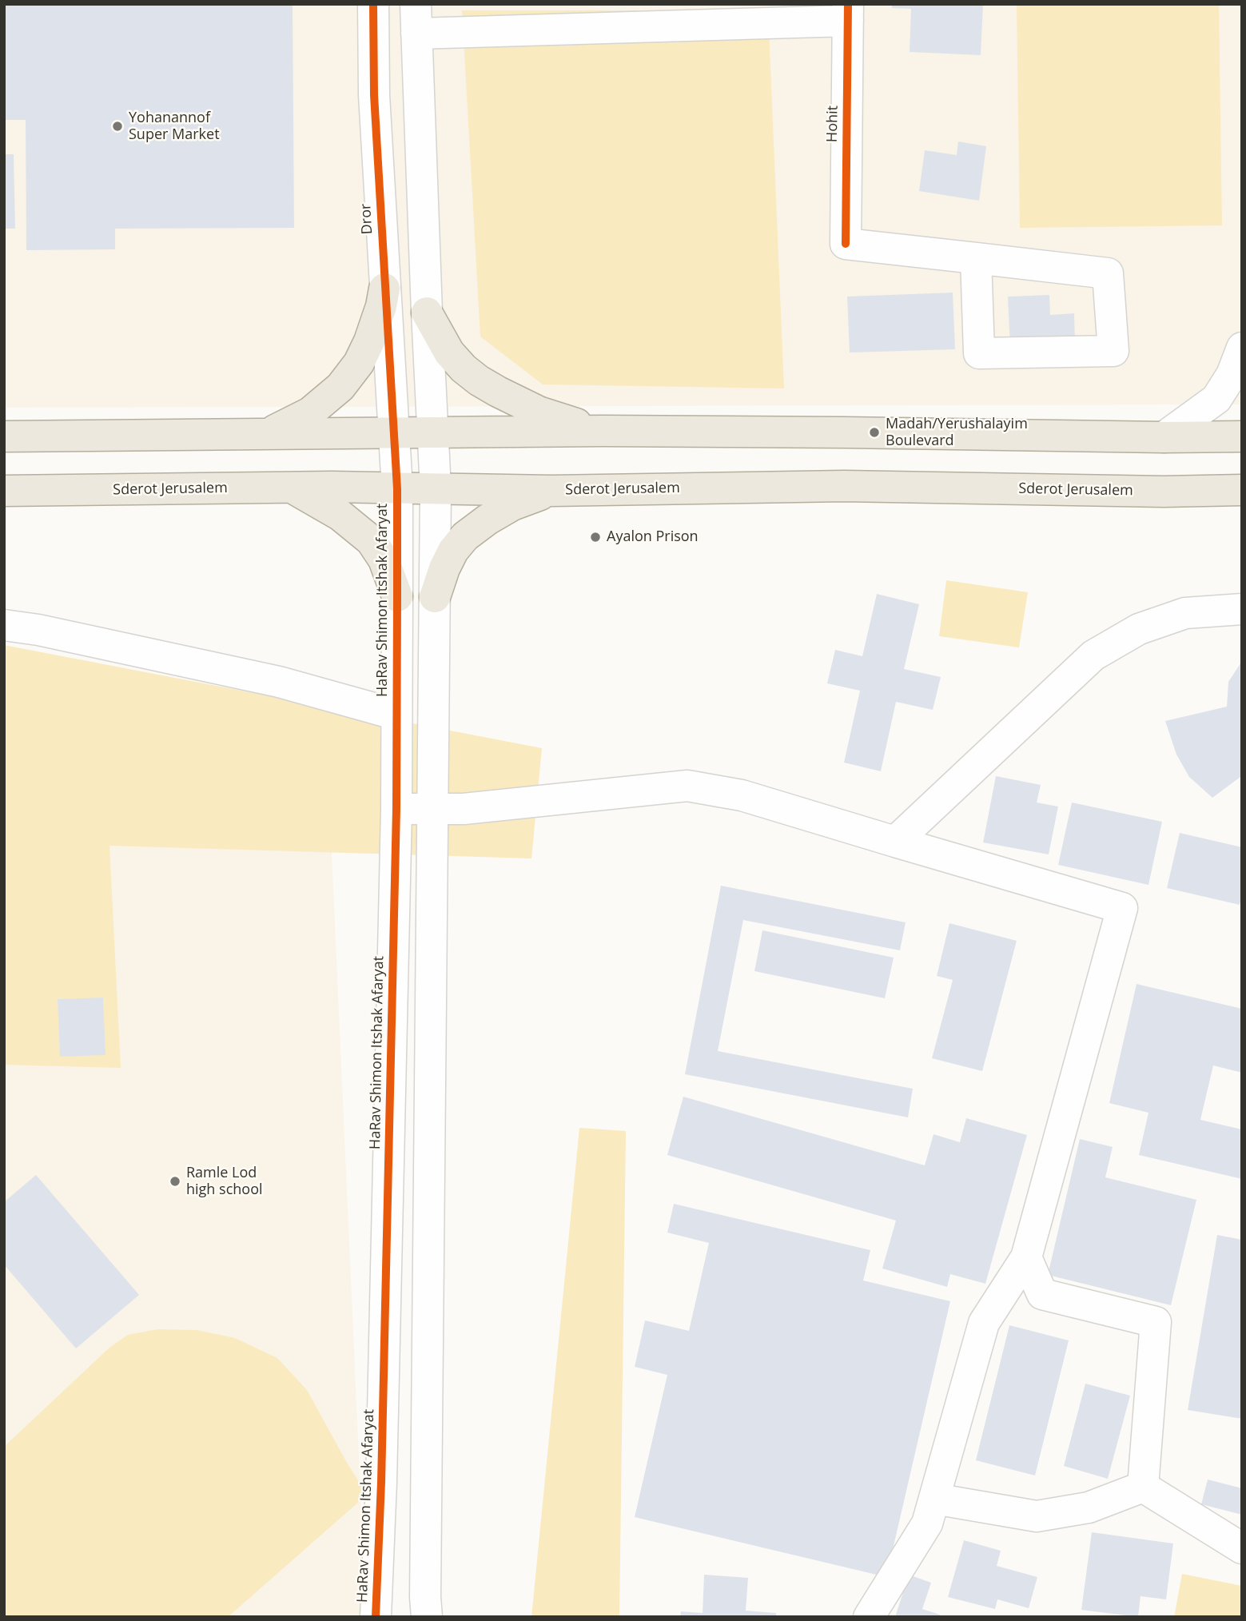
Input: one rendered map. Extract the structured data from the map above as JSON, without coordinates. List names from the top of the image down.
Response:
{
  "streets": {
    "main road": ["Sderot Jerusalem"],
    "street": ["Hohit", "Dror", "HaRav Shimon Itshak Afaryat"]
  },
  "crossings": [
    ["Dror", "HaRav Shimon Itshak Afaryat"],
    ["Sderot Jerusalem", "HaRav Shimon Itshak Afaryat"]
  ],
  "places": [
    "Yohanannof Super Market",
    "Madah/Yerushalayim Boulevard",
    "Ayalon Prison",
    "Ramle Lod high school"
  ]
}
